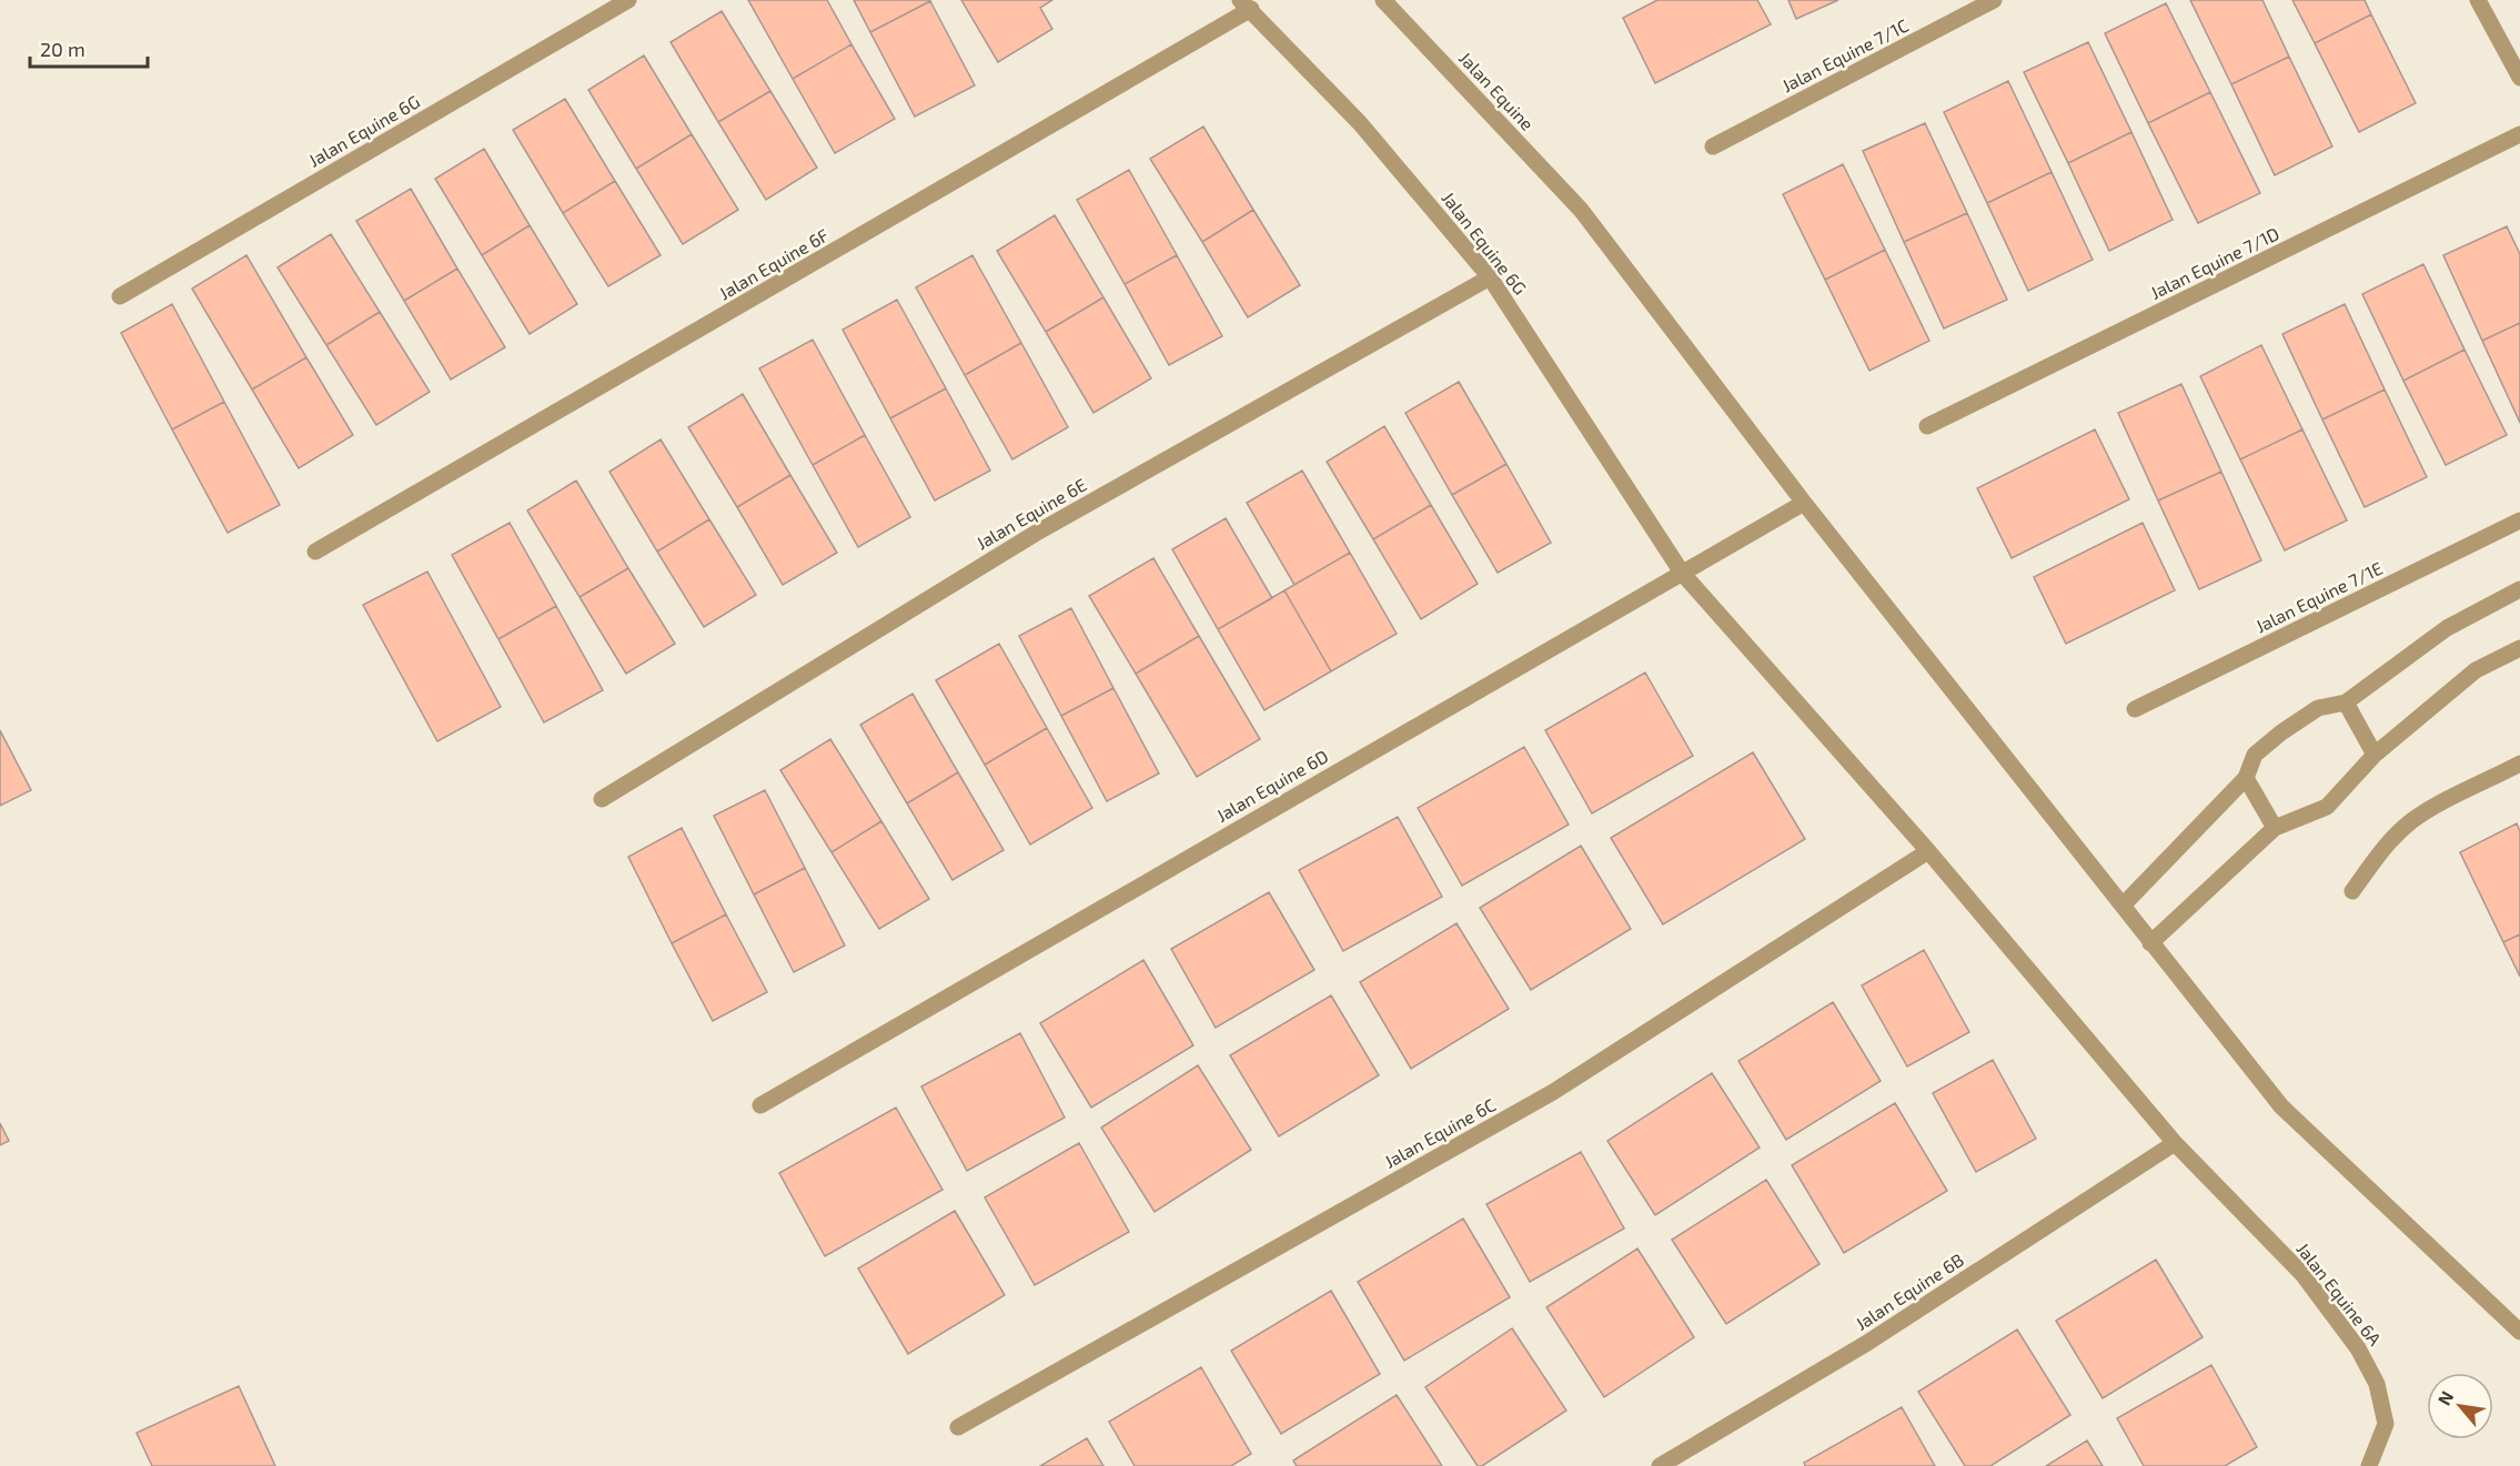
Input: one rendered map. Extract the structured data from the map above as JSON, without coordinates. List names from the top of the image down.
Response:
{
  "streets": {
    "street": [
      "Jalan Equine 7/1C",
      "Jalan Equine",
      "Jalan Equine 6G",
      "Jalan Equine 7/1D",
      "Jalan Equine 6F",
      "Jalan Equine 6E",
      "Jalan Equine 7/1E",
      "Jalan Equine 6D",
      "Jalan Equine 6C",
      "Jalan Equine 6B",
      "Jalan Equine 6A"
    ]
  },
  "crossings": [
    ["Jalan Equine", "Jalan Equine 6D"],
    ["Jalan Equine 6G", "Jalan Equine 6F"],
    ["Jalan Equine 6G", "Jalan Equine 6E"],
    ["Jalan Equine 6G", "Jalan Equine 6D"],
    ["Jalan Equine 6G", "Jalan Equine 6C"],
    ["Jalan Equine 6G", "Jalan Equine 6A"],
    ["Jalan Equine 6C", "Jalan Equine 6A"],
    ["Jalan Equine 6B", "Jalan Equine 6A"]
  ],
  "scale_bar": "20 m",
  "north": "top left"
}
